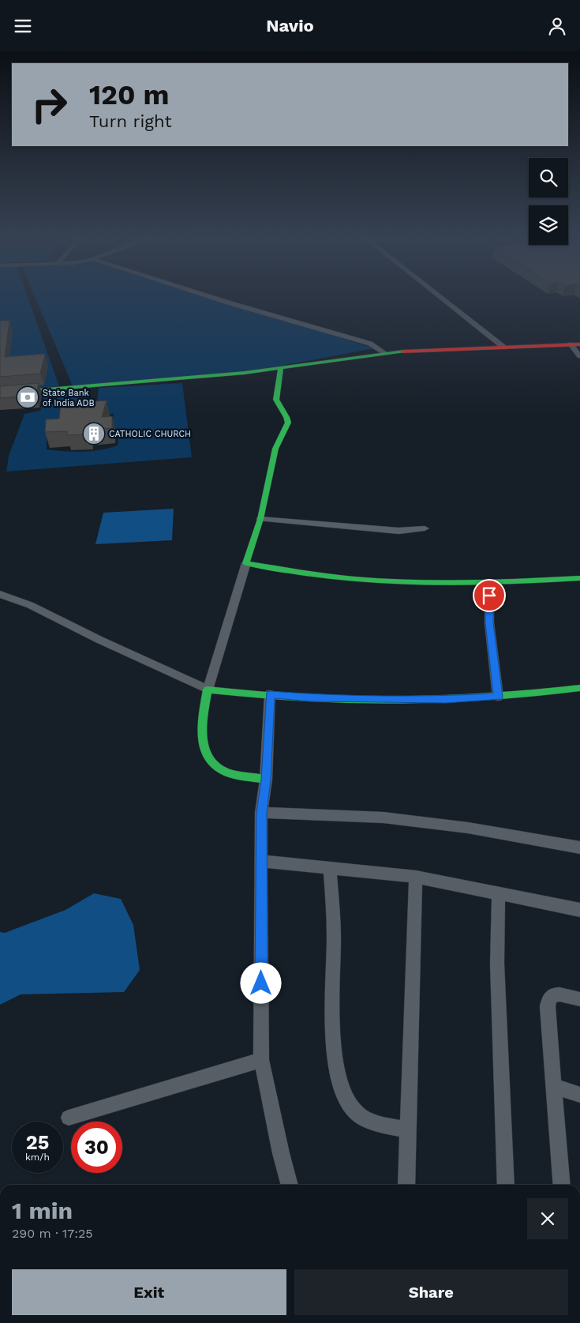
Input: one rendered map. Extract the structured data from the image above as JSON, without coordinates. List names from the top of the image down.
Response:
{
  "places": {
    "bank": ["State Bank of India ADB"],
    "building": ["CATHOLIC CHURCH"]
  },
  "page": {
    "header": "Navio",
    "turn": ["120 m", "Turn right"],
    "speed": "25 km/h",
    "limit": "30",
    "heading": ["1 min", "290 m · 17:25"],
    "buttons": ["Exit", "Share"]
  }
}
